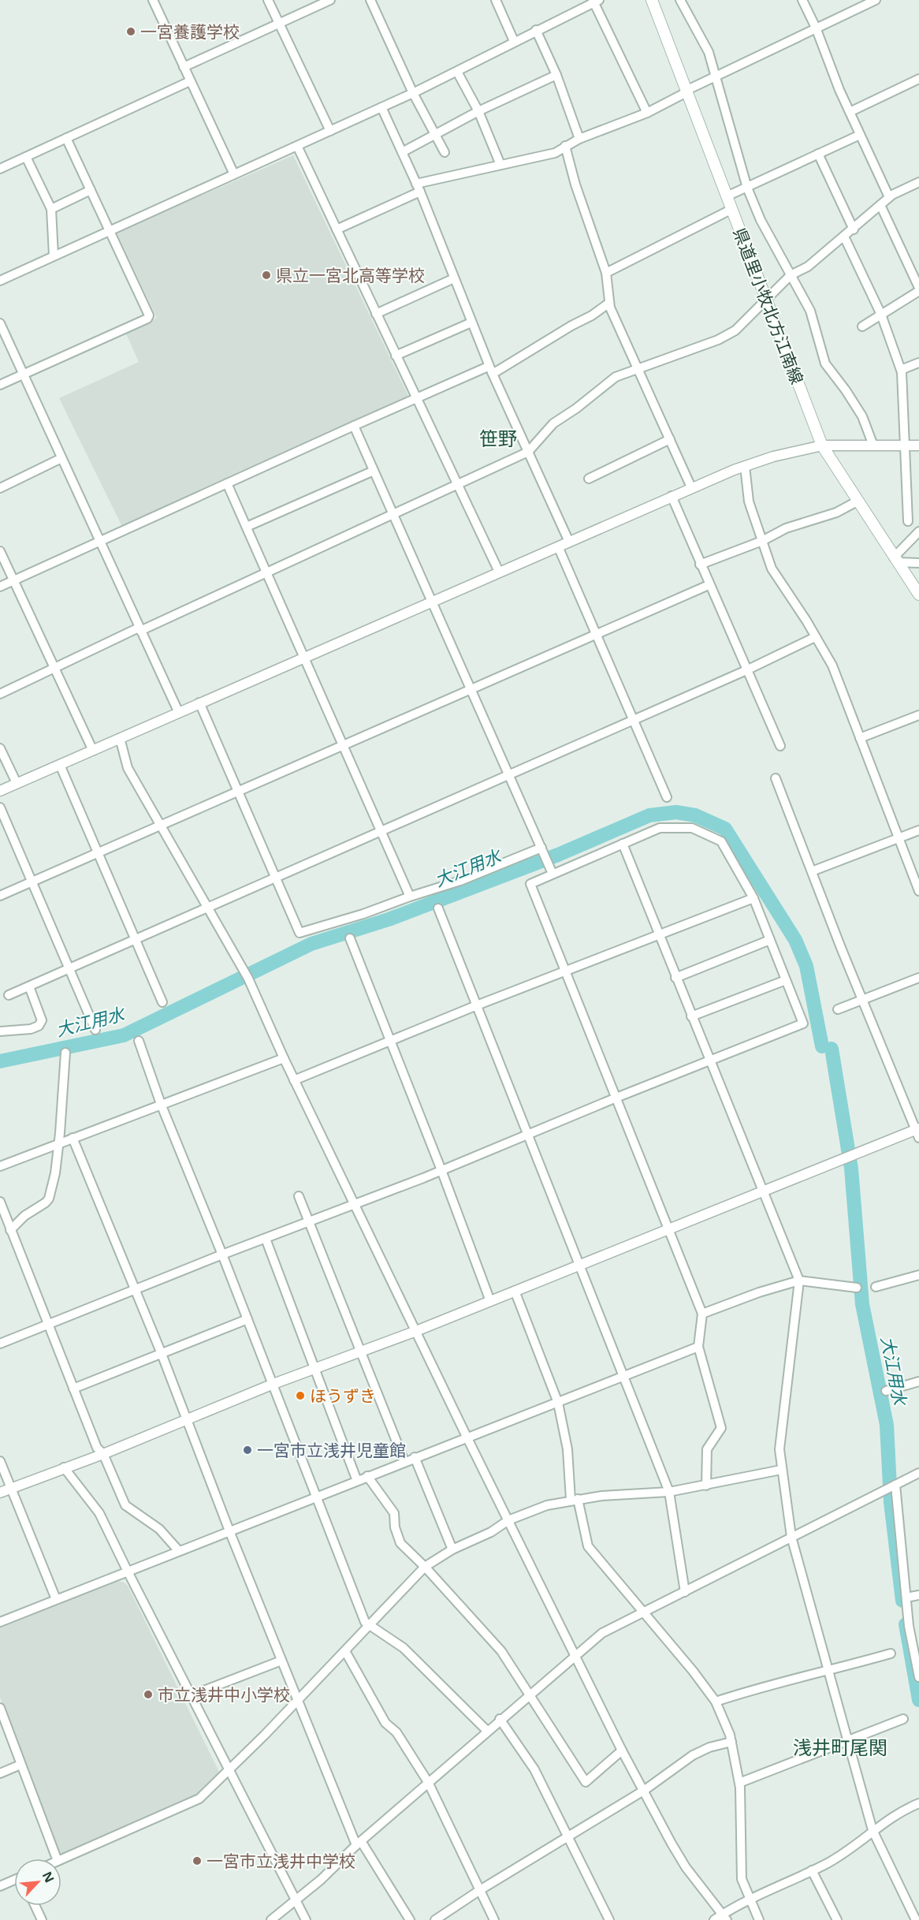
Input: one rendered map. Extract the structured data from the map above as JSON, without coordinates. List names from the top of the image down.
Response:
{
  "streets": {
    "main road": ["県道里小牧北方江南線"]
  },
  "districts": ["笹野", "浅井町尾関"],
  "water": ["大江用水"],
  "places": [
    "一宮養護学校",
    "県立一宮北高等学校",
    "ほうずき",
    "一宮市立浅井児童館",
    "市立浅井中小学校",
    "一宮市立浅井中学校"
  ],
  "north": "top right"
}
